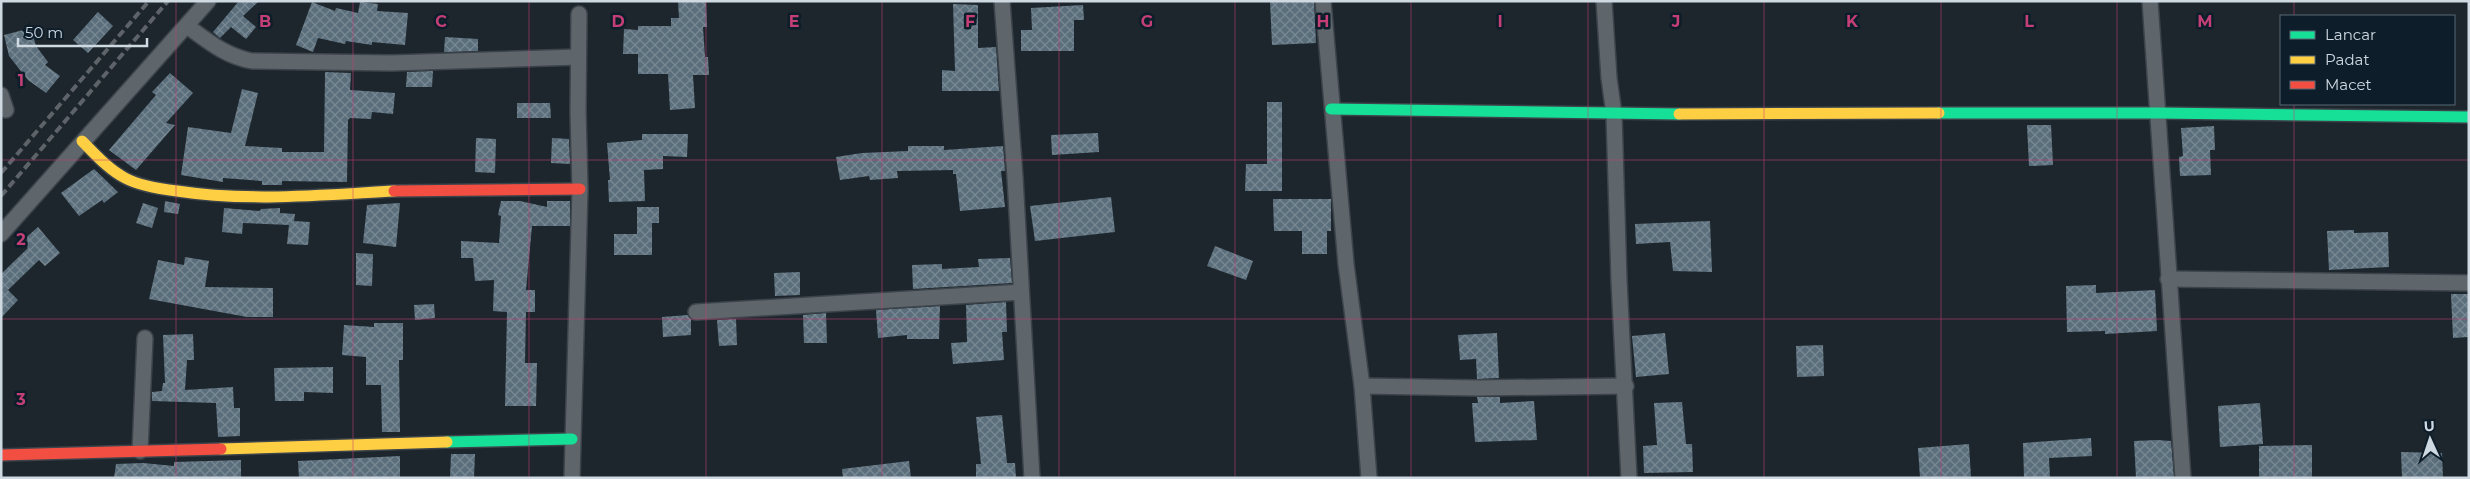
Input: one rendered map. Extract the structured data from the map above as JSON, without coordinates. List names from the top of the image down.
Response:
{
  "legend": ["Lancar", "Padat", "Macet"],
  "scale_bar": "50 m",
  "north": "top",
  "grid": {
    "columns": [
      "B",
      "C",
      "D",
      "E",
      "F",
      "G",
      "H",
      "I",
      "J",
      "K",
      "L",
      "M"
    ],
    "rows": ["1", "2", "3"]
  }
}
